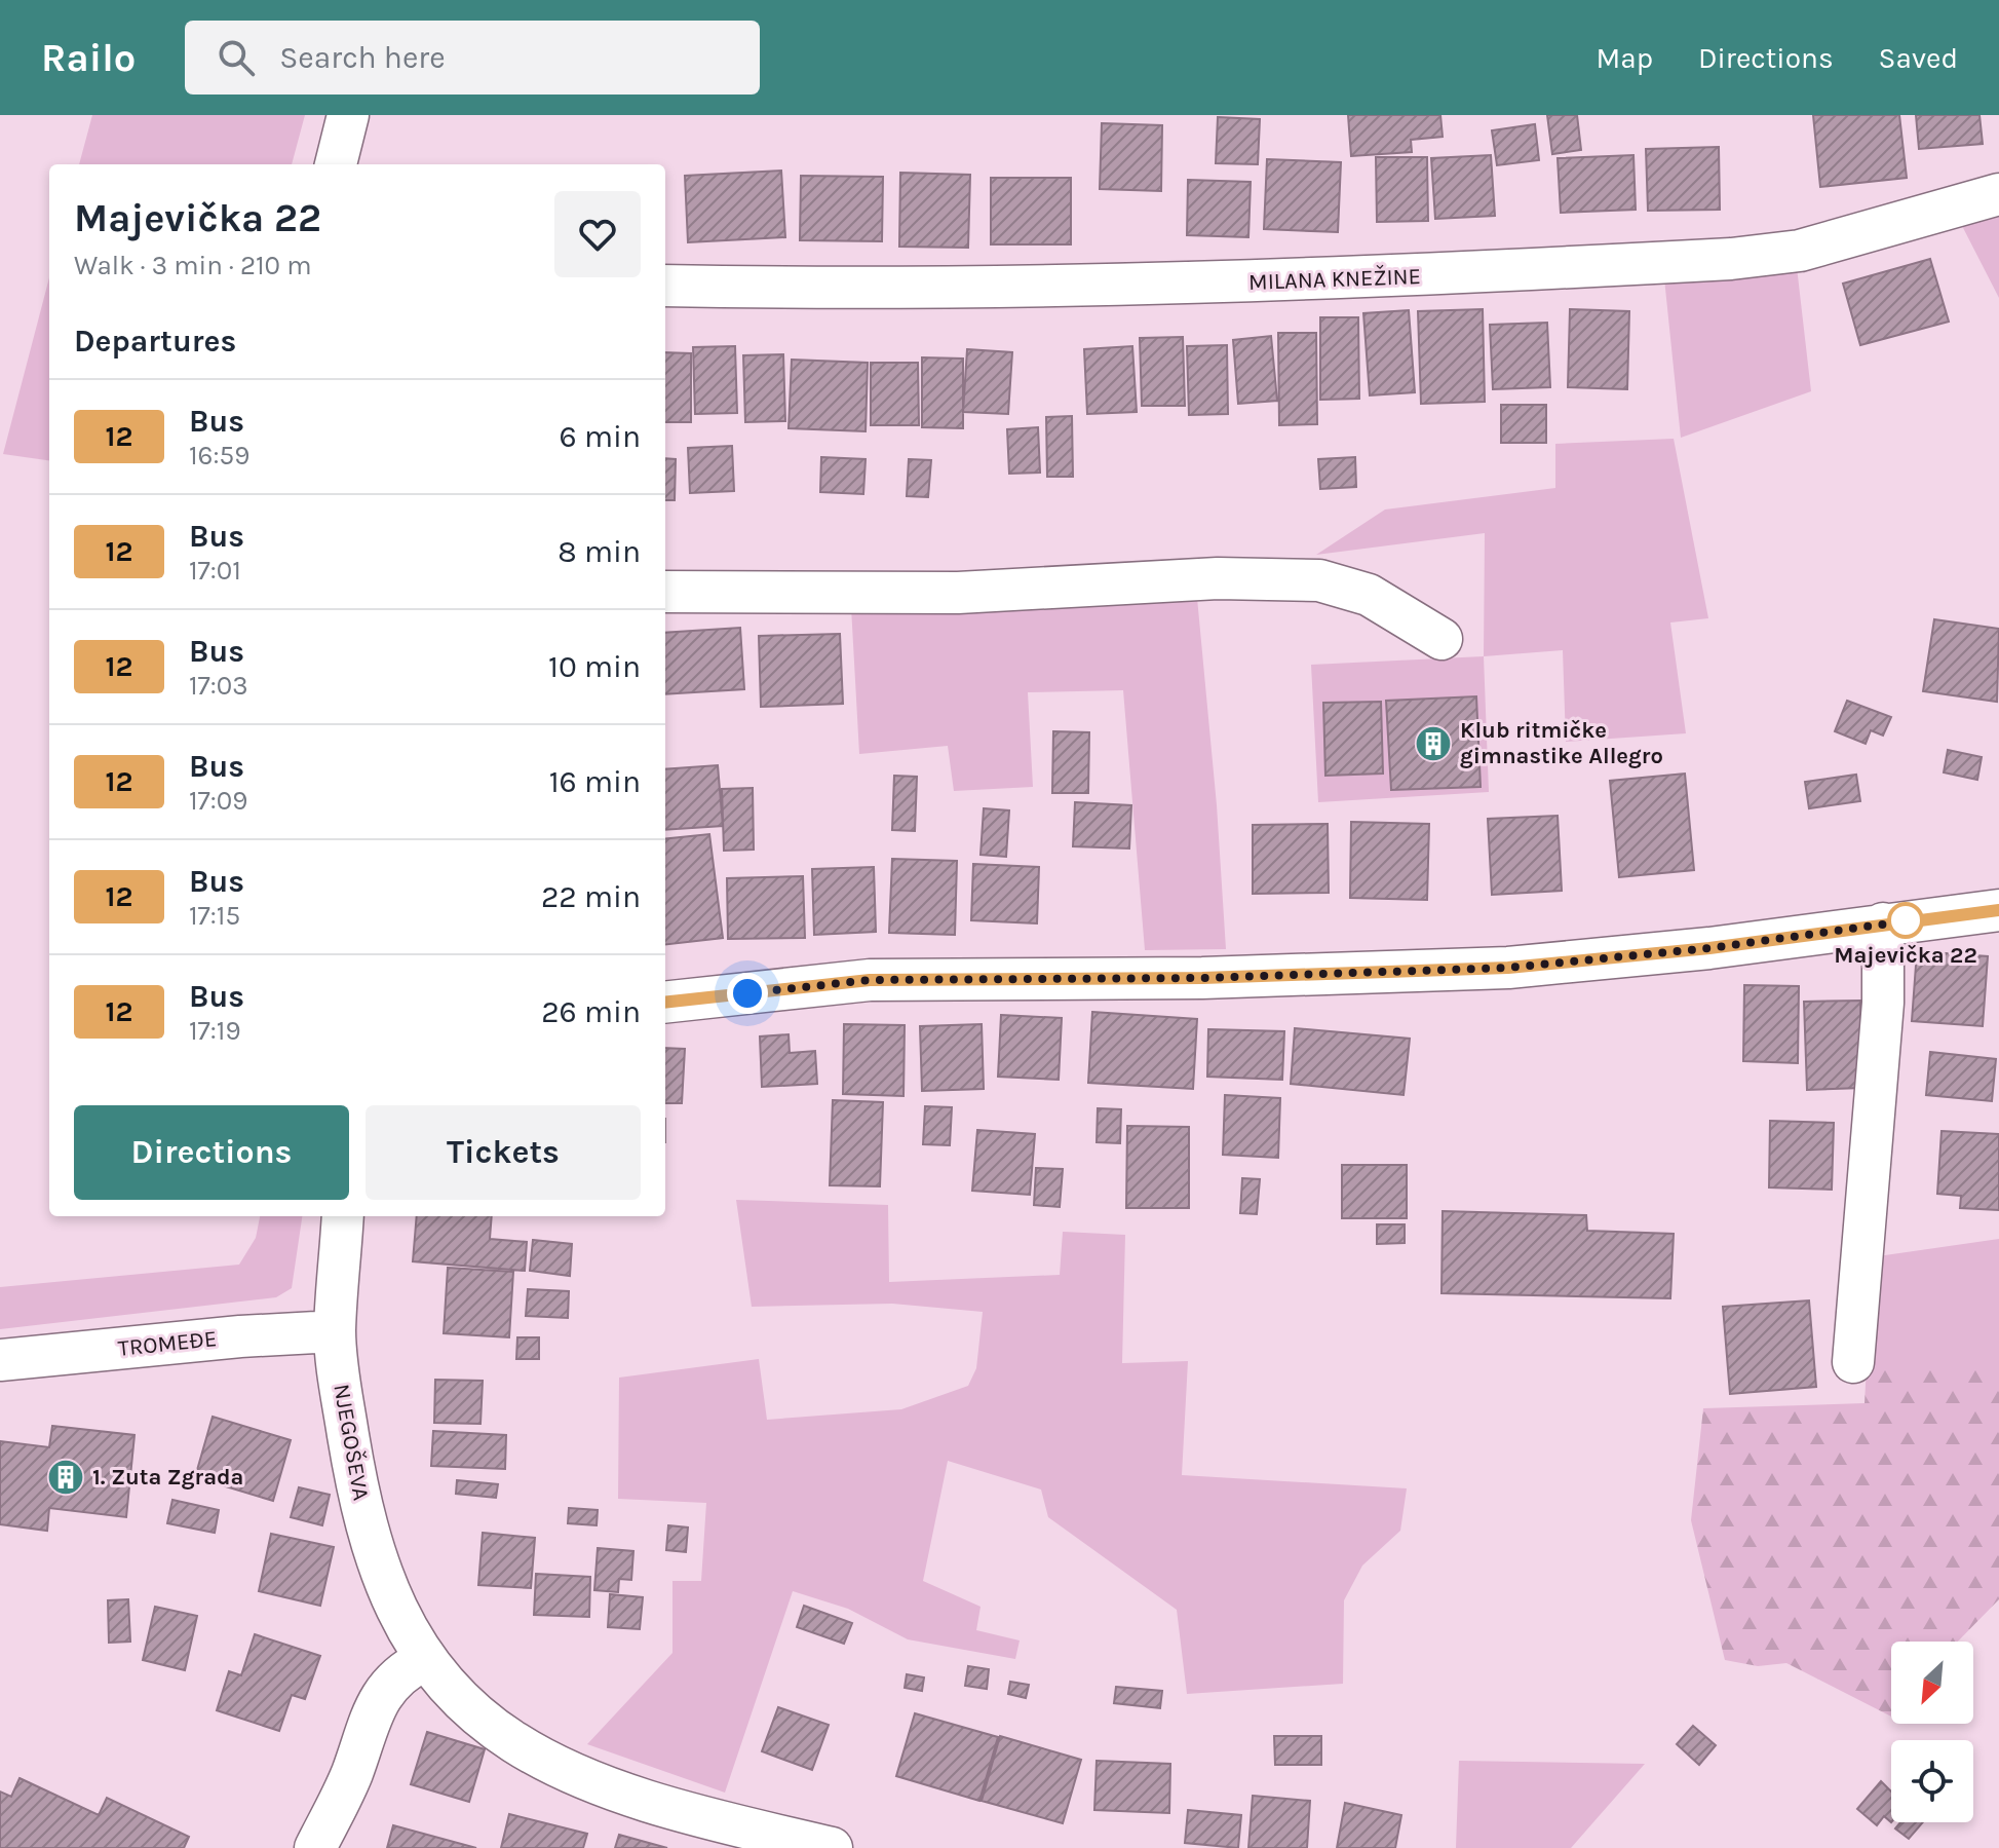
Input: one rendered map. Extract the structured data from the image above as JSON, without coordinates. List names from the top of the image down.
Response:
{
  "streets": {
    "street": ["MILANA KNEŽINE", "TROMEĐE", "NJEGOŠEVA"]
  },
  "crossings": [
    ["TROMEĐE", "NJEGOŠEVA"]
  ],
  "places": {
    "building": ["Klub ritmičke gimnastike Allegro", "1. Zuta Zgrada"],
    "other": ["Majevička 22"]
  },
  "lines": ["bus line 12"],
  "north": "bottom left",
  "page": {
    "header": "Railo",
    "search": "Search here",
    "nav": ["Map", "Directions", "Saved"],
    "heading": [
      ["Majevička 22", "Walk · 3 min · 210 m"],
      "Departures"
    ],
    "list": [
      {
        "mark": "12",
        "name": "Bus",
        "note": "16:59",
        "value": "6 min"
      },
      {
        "mark": "12",
        "name": "Bus",
        "note": "17:01",
        "value": "8 min"
      },
      {
        "mark": "12",
        "name": "Bus",
        "note": "17:03",
        "value": "10 min"
      },
      {
        "mark": "12",
        "name": "Bus",
        "note": "17:09",
        "value": "16 min"
      },
      {
        "mark": "12",
        "name": "Bus",
        "note": "17:15",
        "value": "22 min"
      },
      {
        "mark": "12",
        "name": "Bus",
        "note": "17:19",
        "value": "26 min"
      }
    ],
    "buttons": ["Directions", "Tickets"]
  }
}
